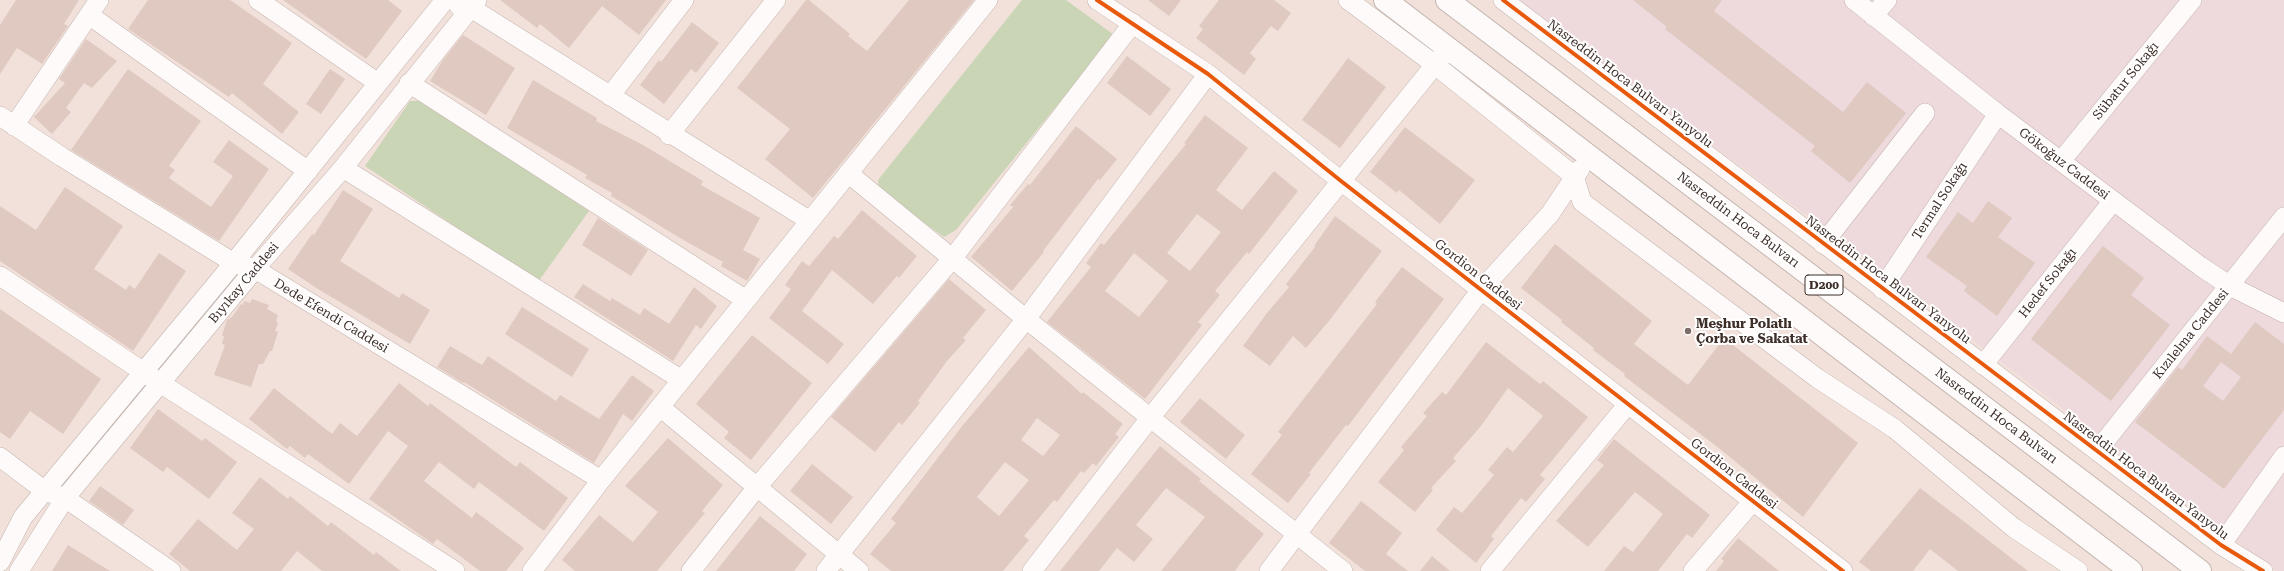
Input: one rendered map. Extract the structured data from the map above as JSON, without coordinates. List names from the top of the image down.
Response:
{
  "streets": {
    "highway": ["Nasreddin Hoca Bulvarı", "D200"],
    "street": [
      "Sübatur Sokağı",
      "Nasreddin Hoca Bulvarı Yanyolu",
      "Gökoğuz Caddesi",
      "Termal Sokağı",
      "Gordion Caddesi",
      "Bıyıkay Caddesi",
      "Hedef Sokağı",
      "Dede Efendi Caddesi",
      "Kızılelma Caddesi"
    ]
  },
  "crossings": [
    ["Sübatur Sokağı", "Gökoğuz Caddesi"],
    ["Nasreddin Hoca Bulvarı Yanyolu", "Termal Sokağı"],
    ["Nasreddin Hoca Bulvarı Yanyolu", "Hedef Sokağı"],
    ["Nasreddin Hoca Bulvarı Yanyolu", "Kızılelma Caddesi"],
    ["Gökoğuz Caddesi", "Termal Sokağı"],
    ["Gökoğuz Caddesi", "Hedef Sokağı"],
    ["Gökoğuz Caddesi", "Kızılelma Caddesi"],
    ["Bıyıkay Caddesi", "Dede Efendi Caddesi"]
  ],
  "places": ["Meşhur Polatlı Çorba ve Sakatat"]
}
